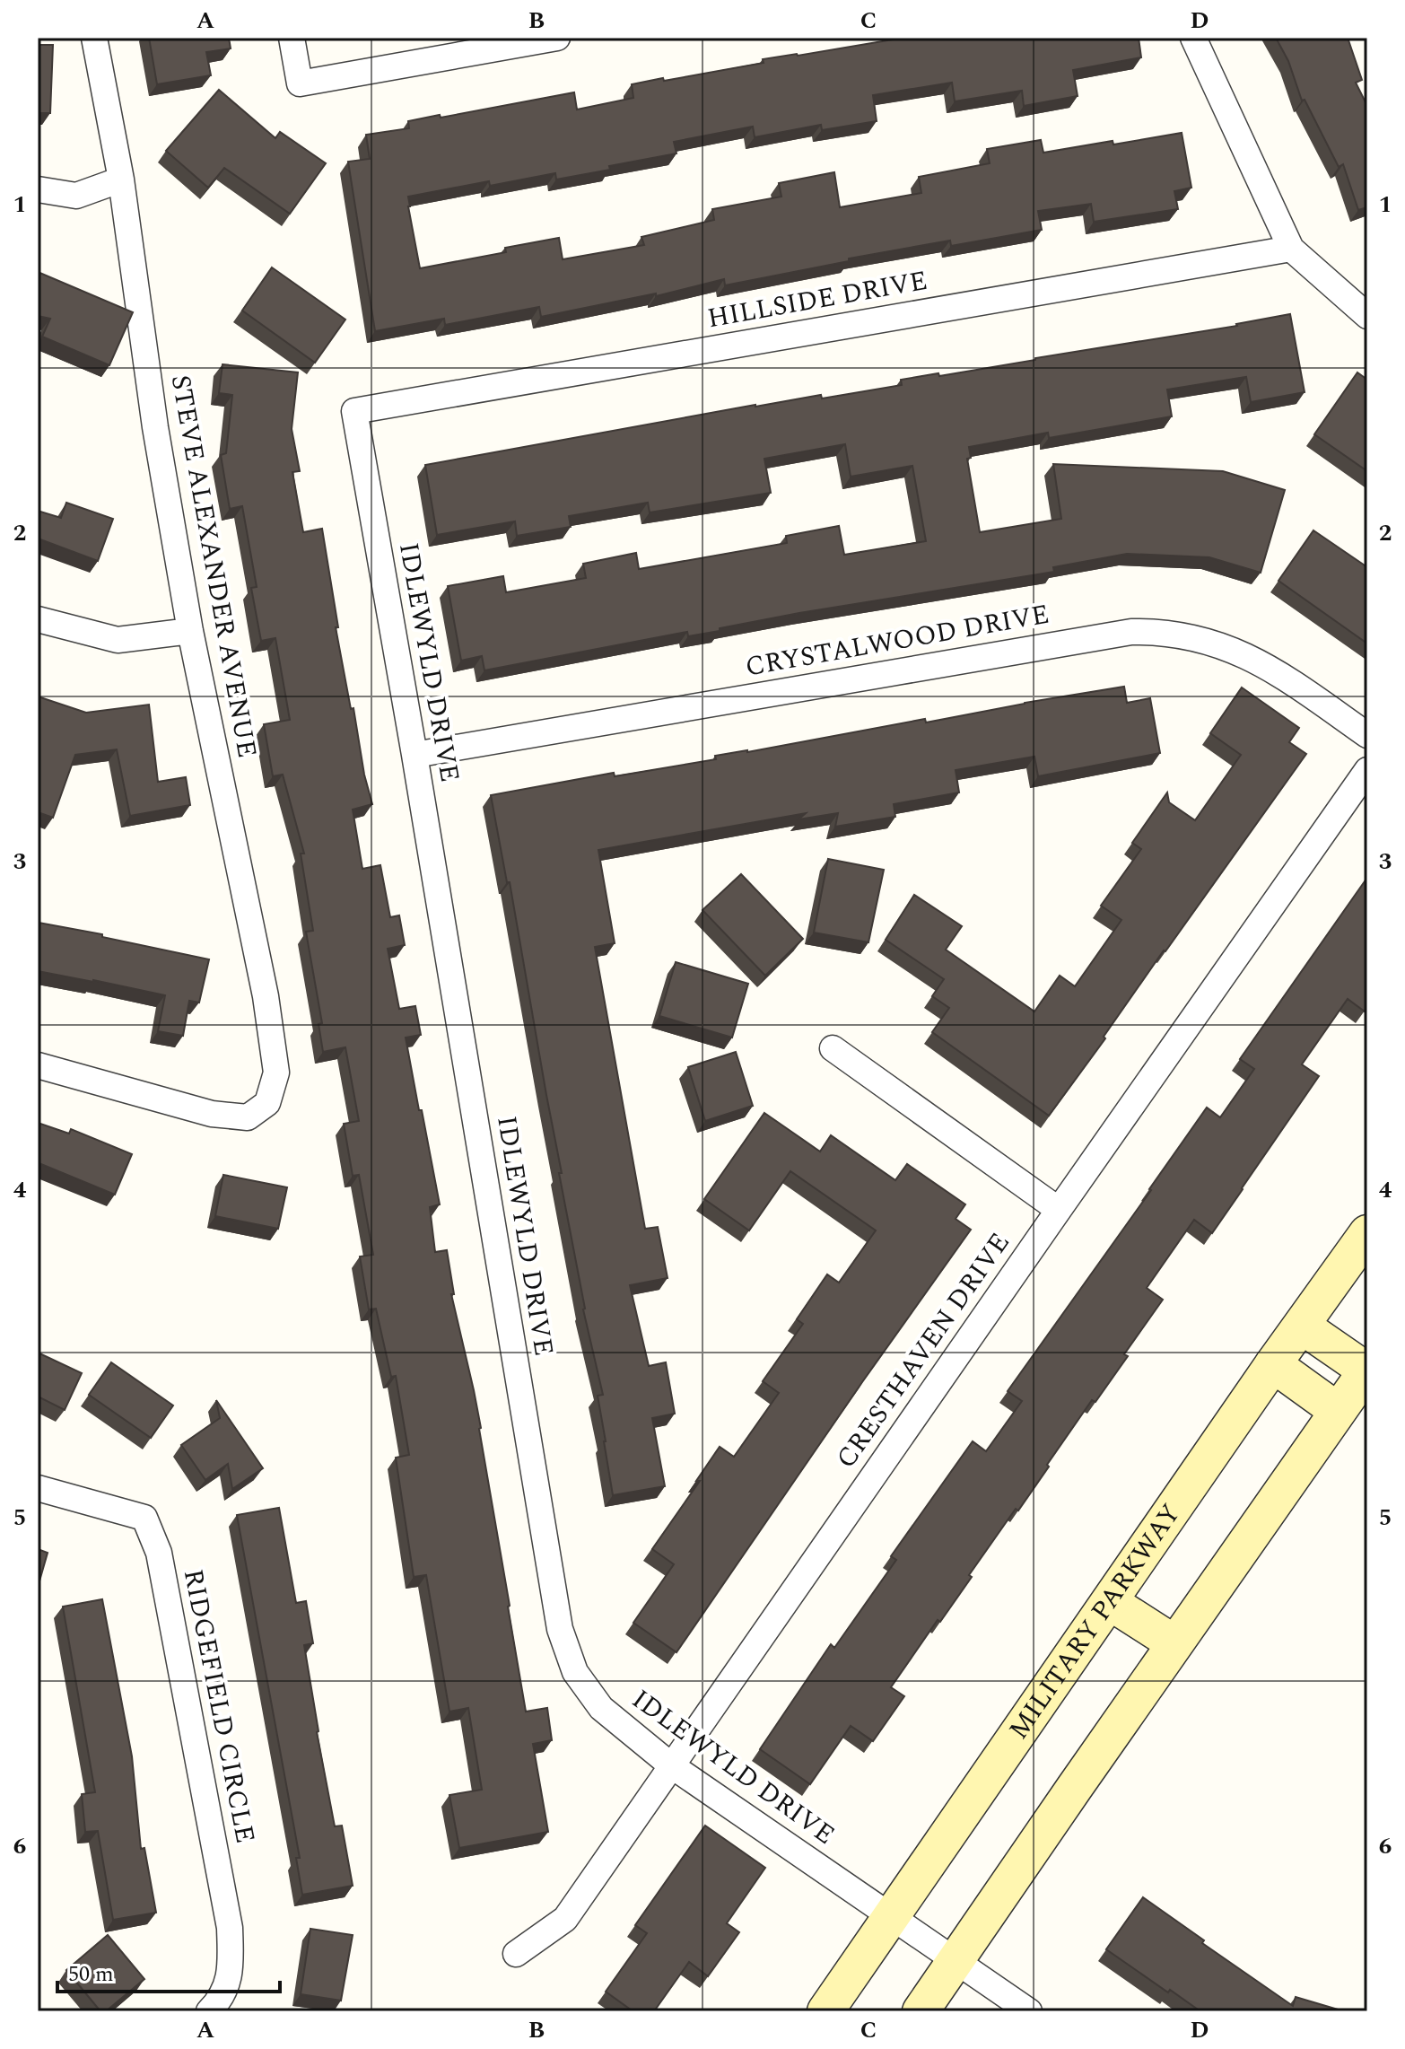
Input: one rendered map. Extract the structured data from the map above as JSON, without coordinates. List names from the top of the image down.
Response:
{
  "streets": {
    "main road": ["MILITARY PARKWAY"],
    "street": [
      "HILLSIDE DRIVE",
      "STEVE ALEXANDER AVENUE",
      "CRYSTALWOOD DRIVE",
      "IDLEWYLD DRIVE",
      "CRESTHAVEN DRIVE",
      "RIDGEFIELD CIRCLE"
    ]
  },
  "crossings": [
    ["HILLSIDE DRIVE", "IDLEWYLD DRIVE"],
    ["CRYSTALWOOD DRIVE", "IDLEWYLD DRIVE"],
    ["IDLEWYLD DRIVE", "CRESTHAVEN DRIVE"],
    ["IDLEWYLD DRIVE", "MILITARY PARKWAY"]
  ],
  "scale_bar": "50 m",
  "grid": {
    "columns": [
      "A",
      "B",
      "C",
      "D"
    ],
    "rows": [
      "1",
      "2",
      "3",
      "4",
      "5",
      "6"
    ]
  }
}
